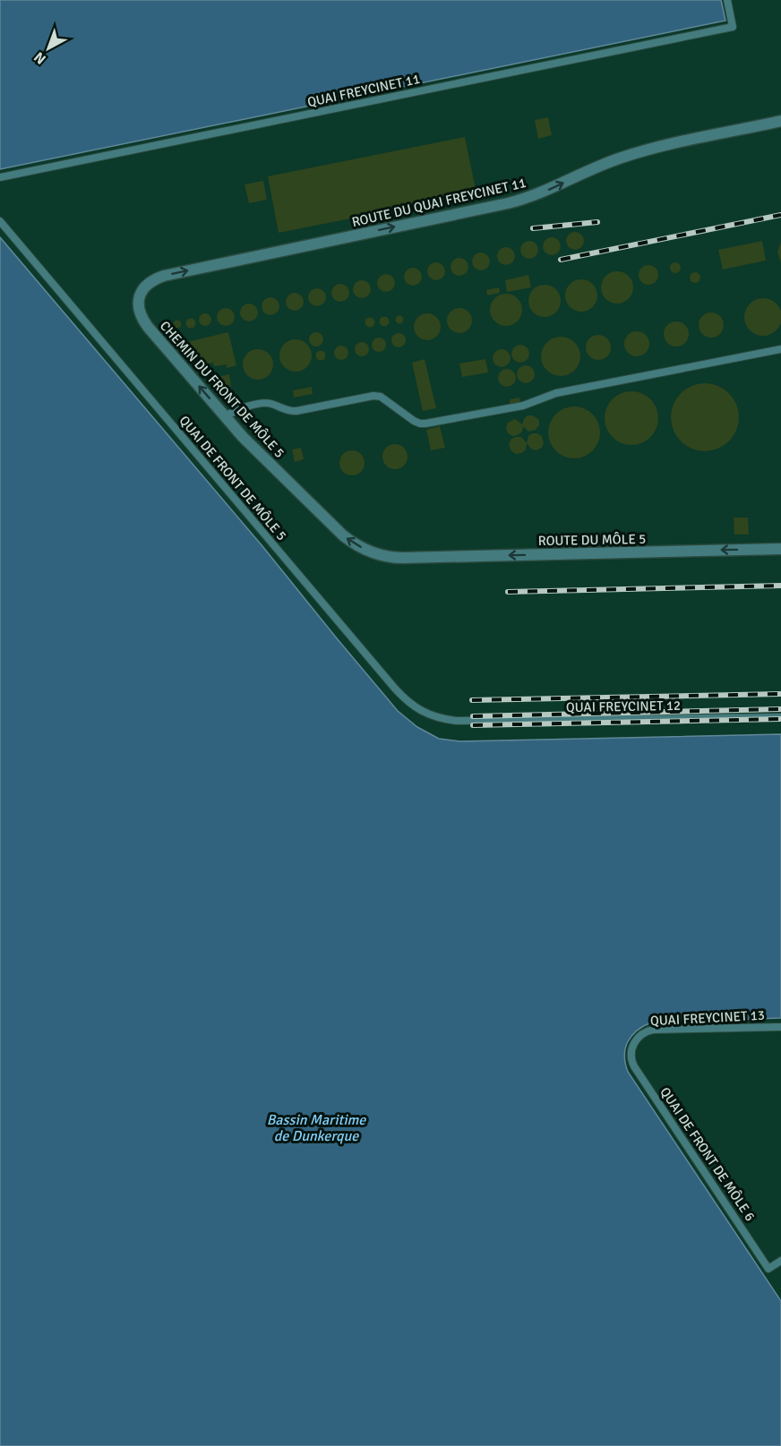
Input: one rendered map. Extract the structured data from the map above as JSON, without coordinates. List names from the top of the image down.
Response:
{
  "streets": {
    "street": ["ROUTE DU QUAI FREYCINET 11", "CHEMIN DU FRONT DE MÔLE 5", "ROUTE DU MÔLE 5"],
    "lane": [
      "QUAI FREYCINET 11",
      "QUAI DE FRONT DE MÔLE 5",
      "QUAI FREYCINET 12",
      "QUAI FREYCINET 13",
      "QUAI DE FRONT DE MÔLE 6"
    ]
  },
  "crossings": [
    ["ROUTE DU QUAI FREYCINET 11", "CHEMIN DU FRONT DE MÔLE 5"],
    ["CHEMIN DU FRONT DE MÔLE 5", "ROUTE DU MÔLE 5"],
    ["QUAI DE FRONT DE MÔLE 5", "QUAI FREYCINET 12"],
    ["QUAI FREYCINET 13", "QUAI DE FRONT DE MÔLE 6"]
  ],
  "one_way": ["ROUTE DU QUAI FREYCINET 11", "CHEMIN DU FRONT DE MÔLE 5", "ROUTE DU MÔLE 5"],
  "water": ["Bassin Maritime de Dunkerque"],
  "north": "bottom left"
}
